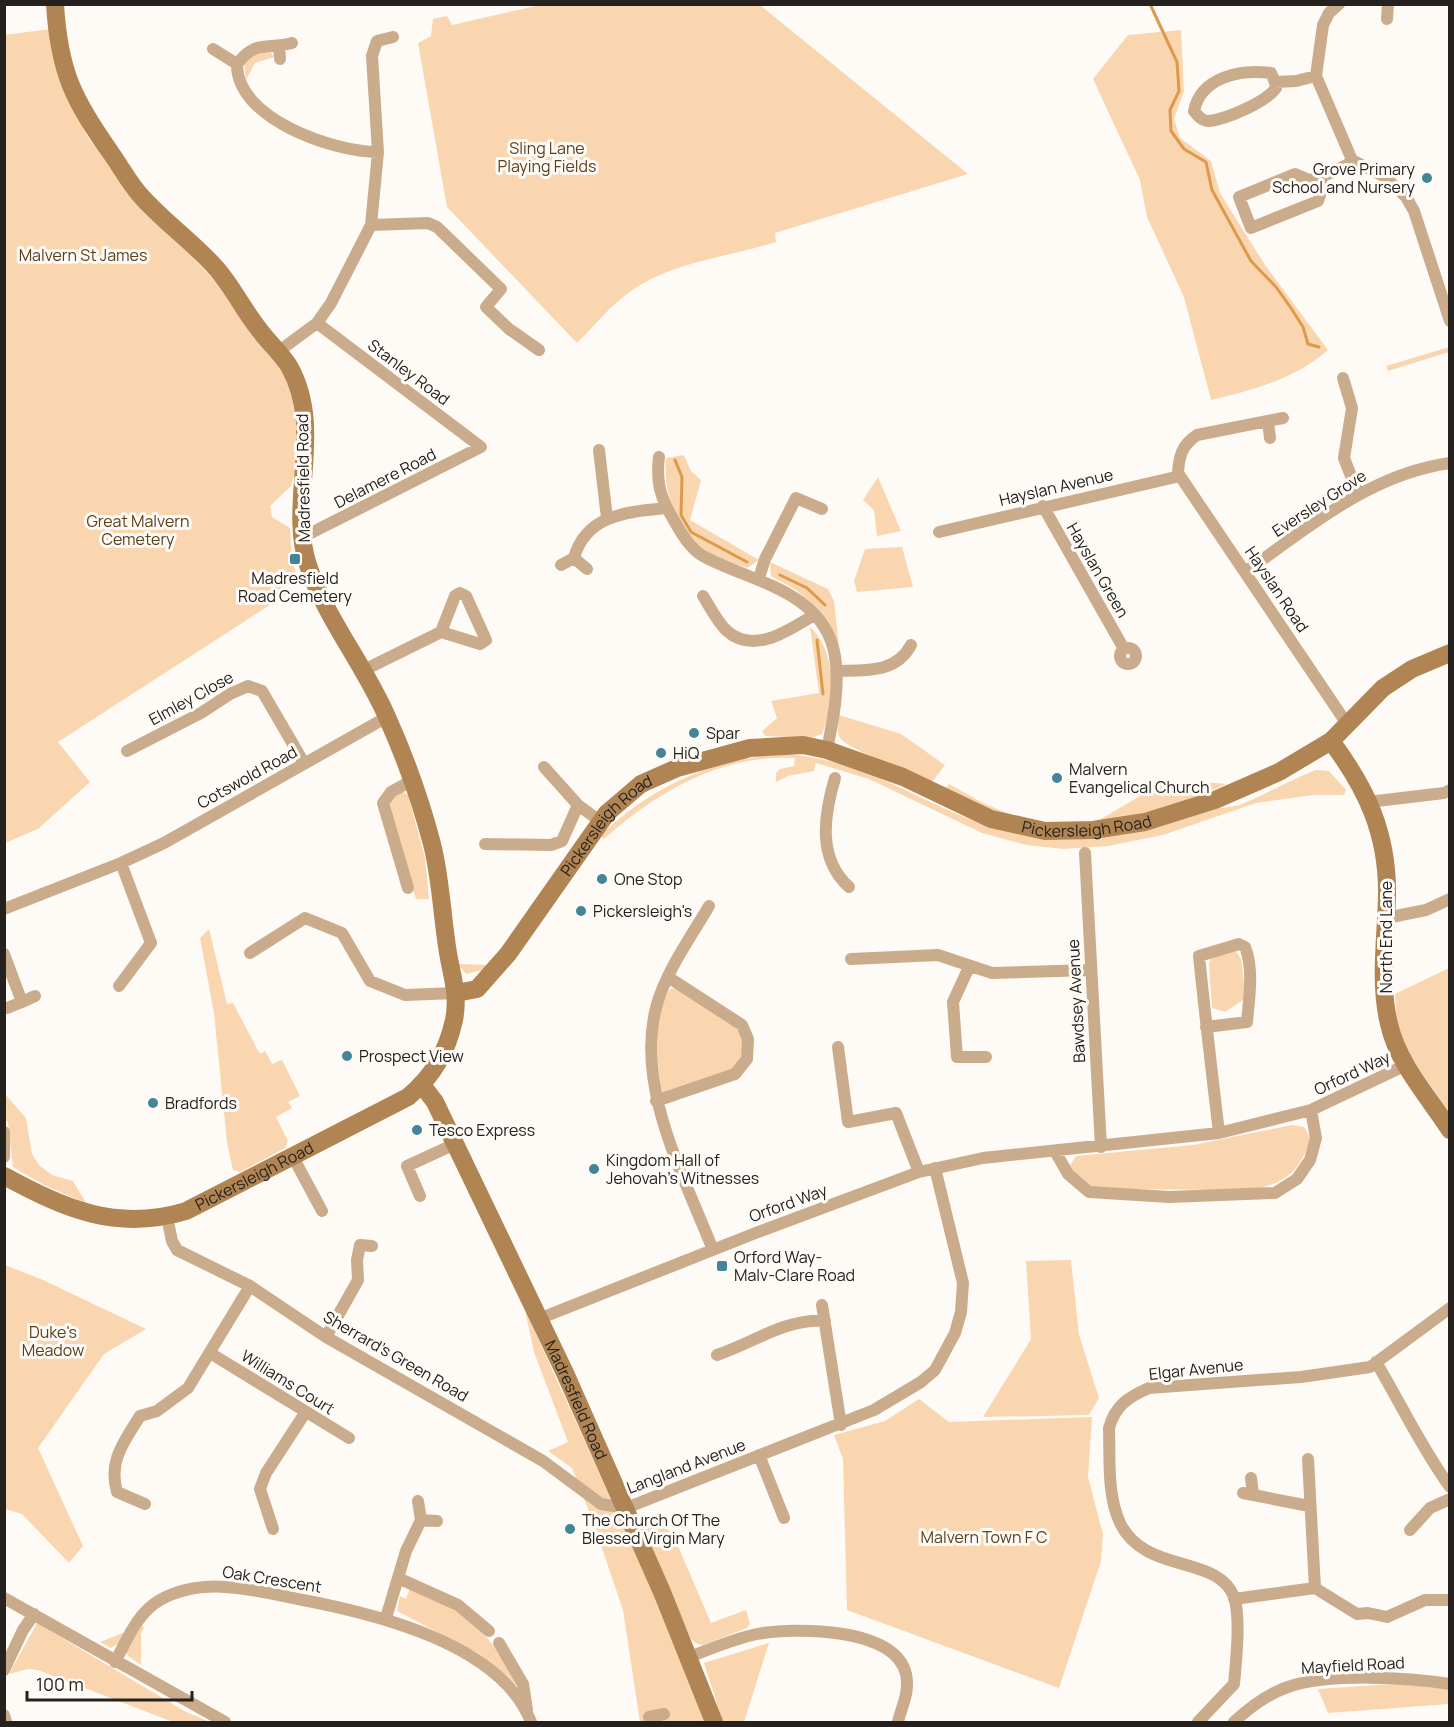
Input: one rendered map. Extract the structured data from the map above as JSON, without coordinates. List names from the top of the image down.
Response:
{
  "streets": {
    "main road": ["Madresfield Road", "Pickersleigh Road", "North End Lane"],
    "street": [
      "Stanley Road",
      "Delamere Road",
      "Hayslan Avenue",
      "Eversley Grove",
      "Hayslan Green",
      "Hayslan Road",
      "Elmley Close",
      "Cotswold Road",
      "Bawdsey Avenue",
      "Orford Way",
      "Sherrard's Green Road",
      "Elgar Avenue",
      "Williams Court",
      "Langland Avenue",
      "Oak Crescent",
      "Mayfield Road"
    ]
  },
  "crossings": [
    ["Stanley Road", "Delamere Road"],
    ["Madresfield Road", "Delamere Road"],
    ["Madresfield Road", "Cotswold Road"],
    ["Madresfield Road", "Pickersleigh Road"],
    ["Madresfield Road", "Orford Way"],
    ["Madresfield Road", "Sherrard's Green Road"],
    ["Madresfield Road", "Langland Avenue"],
    ["Hayslan Avenue", "Hayslan Green"],
    ["Hayslan Avenue", "Hayslan Road"],
    ["Eversley Grove", "Hayslan Road"],
    ["Hayslan Road", "Pickersleigh Road"],
    ["Elmley Close", "Cotswold Road"],
    ["Pickersleigh Road", "North End Lane"],
    ["Pickersleigh Road", "Sherrard's Green Road"],
    ["North End Lane", "Orford Way"],
    ["Bawdsey Avenue", "Orford Way"],
    ["Orford Way", "Langland Avenue"],
    ["Sherrard's Green Road", "Langland Avenue"]
  ],
  "parks": [
    "Sling Lane Playing Fields",
    "Malvern St James",
    "Great Malvern Cemetery",
    "Duke's Meadow",
    "Malvern Town F C"
  ],
  "places": {
    "other": [
      "Grove Primary School and Nursery",
      "Spar",
      "HiQ",
      "Malvern Evangelical Church",
      "One Stop",
      "Pickersleigh's",
      "Prospect View",
      "Bradfords",
      "Tesco Express",
      "Kingdom Hall of Jehovah's Witnesses",
      "The Church Of The Blessed Virgin Mary"
    ],
    "transit": ["Madresfield Road Cemetery", "Orford Way- Malv-Clare Road"]
  },
  "scale_bar": "100 m"
}
